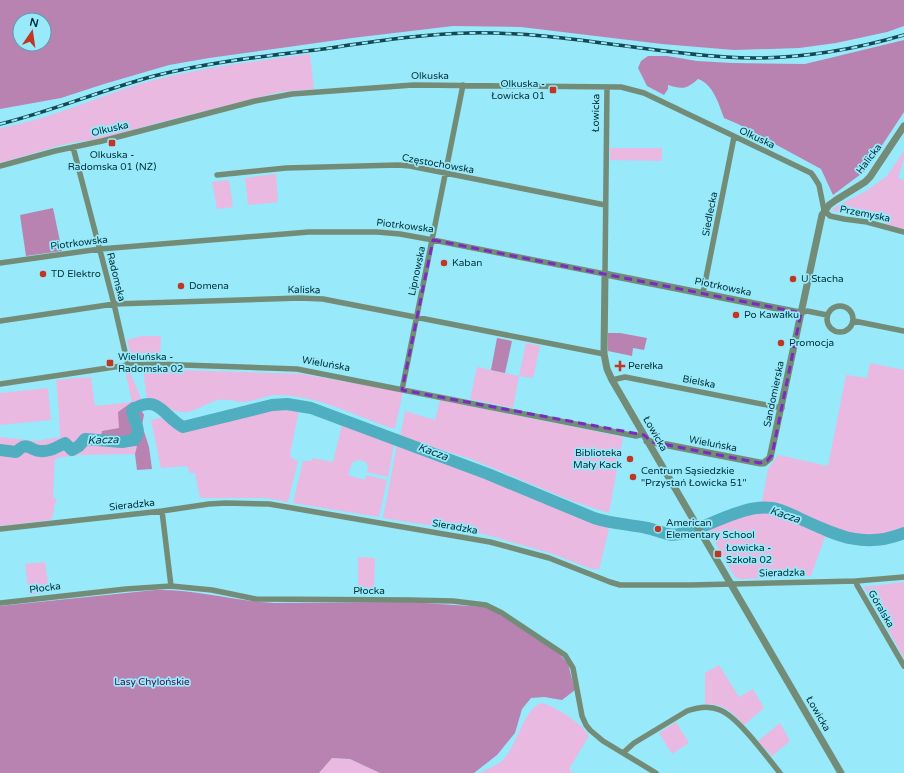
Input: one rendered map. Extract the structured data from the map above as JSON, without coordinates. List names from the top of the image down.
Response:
{
  "streets": {
    "street": [
      "Olkuska",
      "Łowicka",
      "Halicka",
      "Częstochowska",
      "Siedlecka",
      "Przemyska",
      "Piotrkowska",
      "Lipnowska",
      "Radomska",
      "Kaliska",
      "Wieluńska",
      "Bielska",
      "Sandomierska",
      "Sieradzka",
      "Płocka",
      "Góralska"
    ]
  },
  "crossings": [
    ["Olkuska", "Łowicka"],
    ["Olkuska", "Halicka"],
    ["Olkuska", "Siedlecka"],
    ["Olkuska", "Przemyska"],
    ["Olkuska", "Lipnowska"],
    ["Olkuska", "Radomska"],
    ["Olkuska", "Sandomierska"],
    ["Łowicka", "Częstochowska"],
    ["Łowicka", "Piotrkowska"],
    ["Łowicka", "Kaliska"],
    ["Łowicka", "Wieluńska"],
    ["Łowicka", "Bielska"],
    ["Łowicka", "Sieradzka"],
    ["Halicka", "Przemyska"],
    ["Halicka", "Sandomierska"],
    ["Częstochowska", "Lipnowska"],
    ["Siedlecka", "Piotrkowska"],
    ["Przemyska", "Sandomierska"],
    ["Piotrkowska", "Lipnowska"],
    ["Piotrkowska", "Radomska"],
    ["Piotrkowska", "Sandomierska"],
    ["Lipnowska", "Kaliska"],
    ["Lipnowska", "Wieluńska"],
    ["Radomska", "Kaliska"],
    ["Radomska", "Wieluńska"],
    ["Wieluńska", "Sandomierska"],
    ["Bielska", "Sandomierska"],
    ["Sieradzka", "Góralska"]
  ],
  "water": ["Kacza"],
  "parks": ["Lasy Chylońskie"],
  "places": {
    "transit": [
      "Olkuska - Łowicka 01",
      "Olkuska - Radomska 01 (NŻ)",
      "Wieluńska - Radomska 02",
      "Łowicka - Szkoła 02"
    ],
    "other": [
      "Kaban",
      "TD Elektro",
      "U Stacha",
      "Domena",
      "Po Kawałku",
      "Promocja",
      "Biblioteka Mały Kack",
      "Centrum Sąsiedzkie \"Przystań Łowicka 51\"",
      "American Elementary School"
    ],
    "health": ["Perełka"]
  },
  "north": "top"
}
